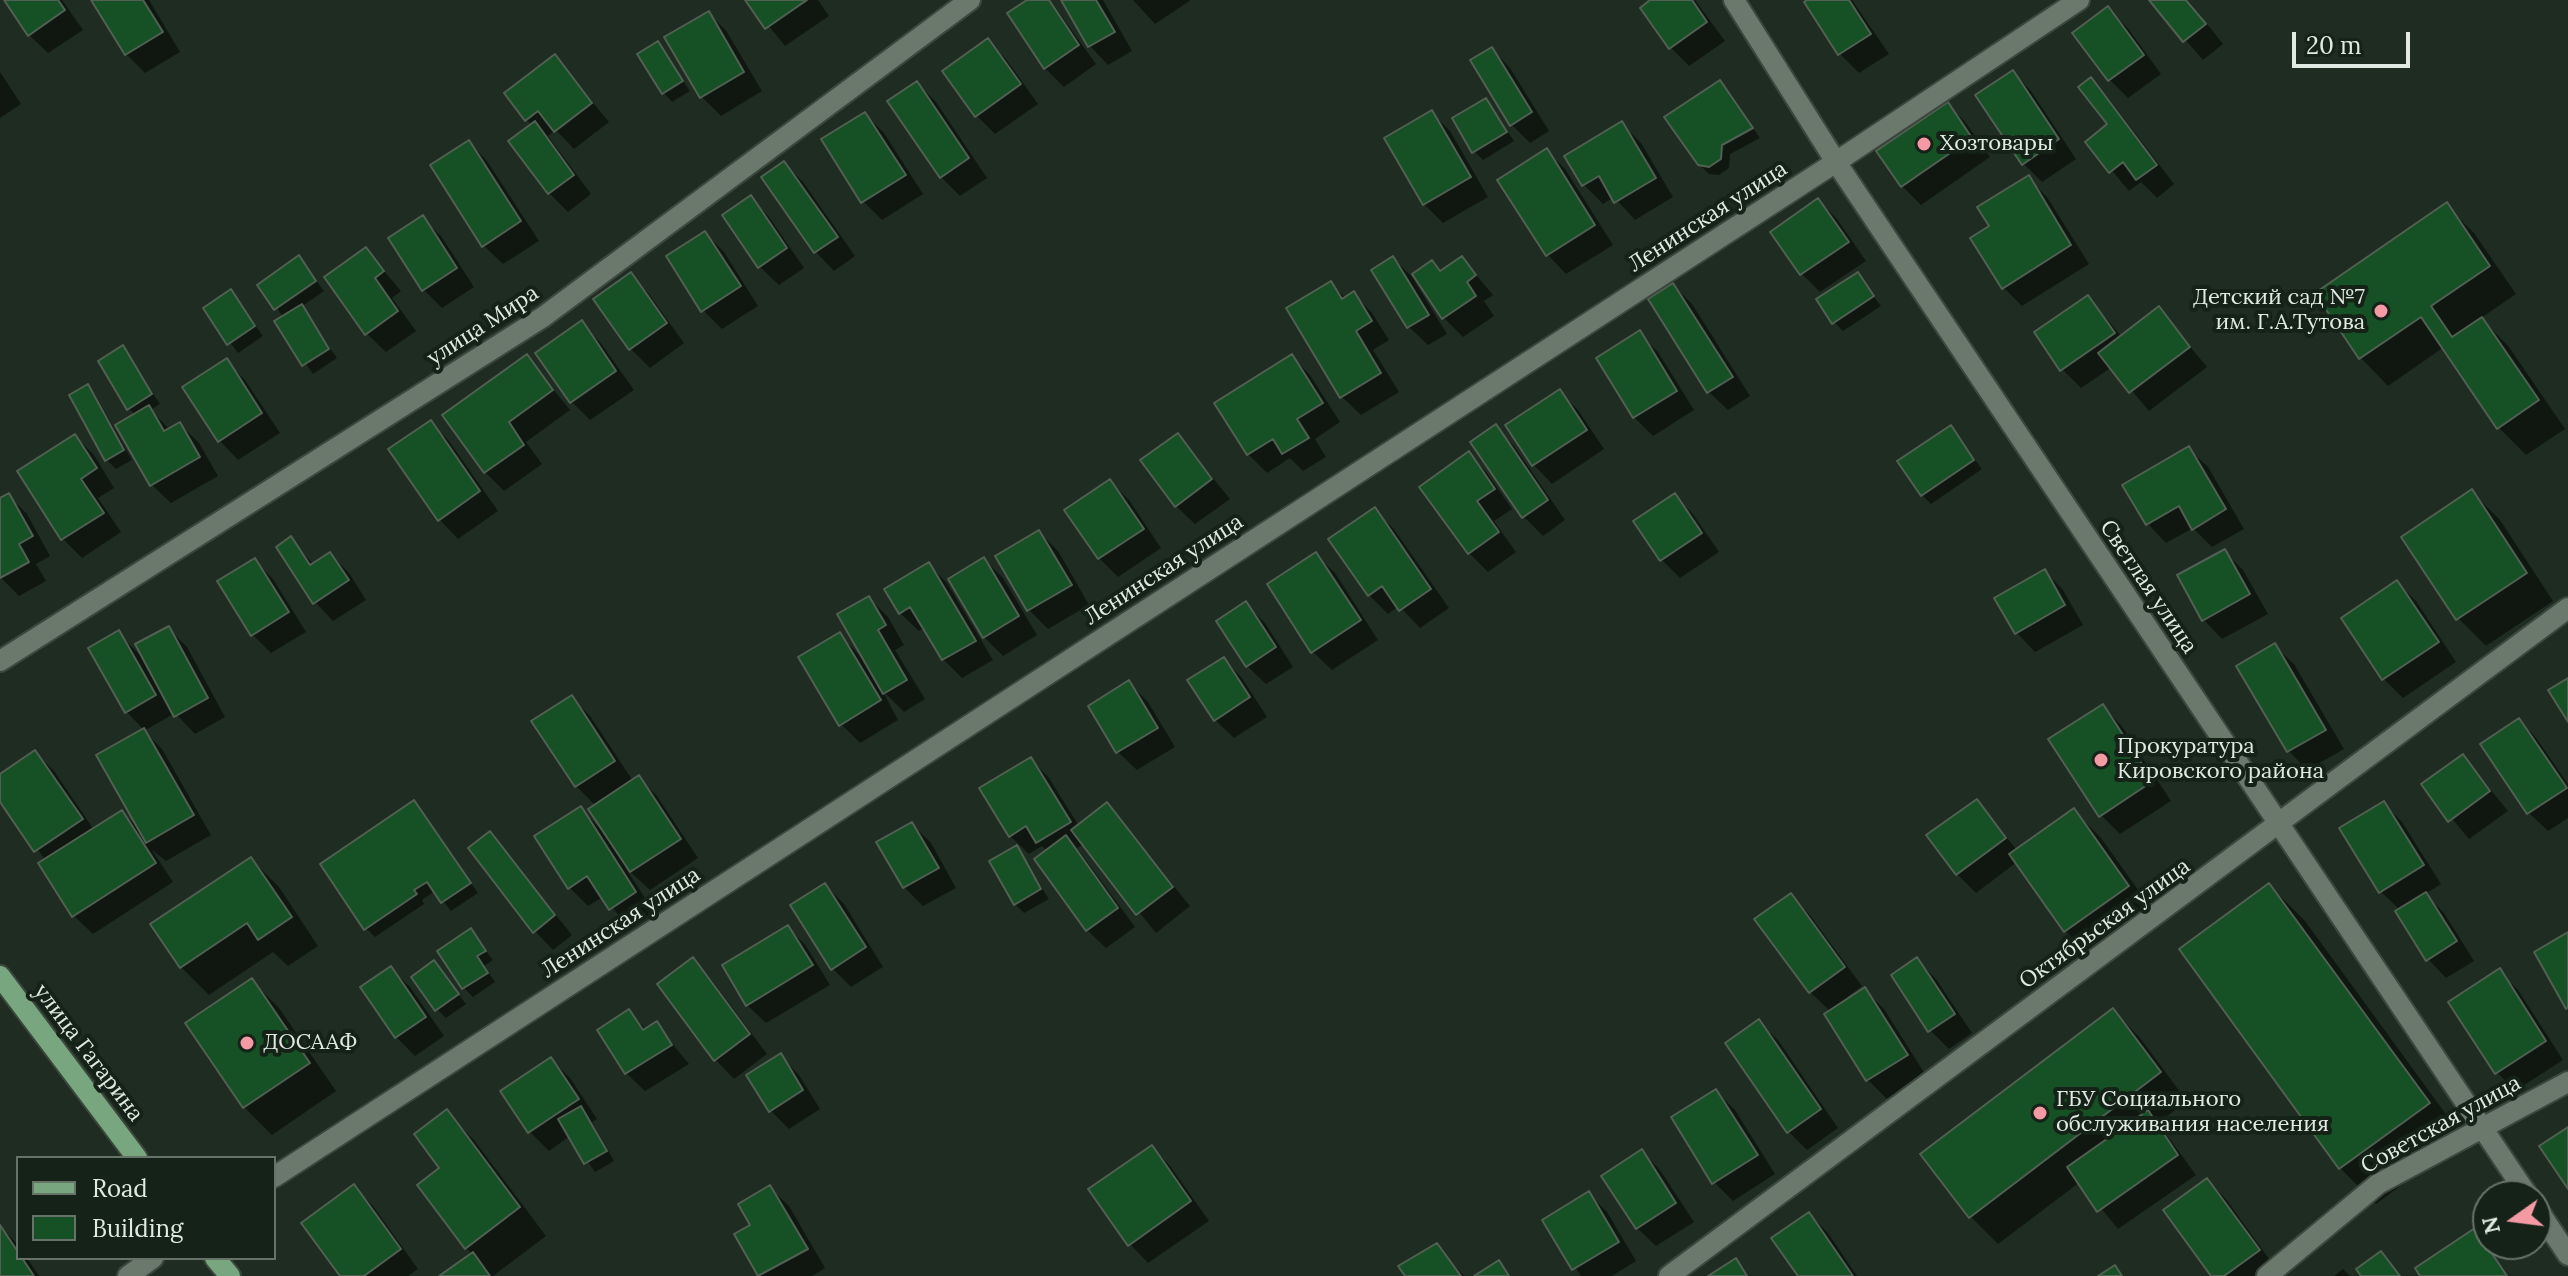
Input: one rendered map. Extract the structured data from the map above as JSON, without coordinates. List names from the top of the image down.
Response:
{
  "streets": {
    "main road": ["улица Гагарина"],
    "street": [
      "Ленинская улица",
      "улица Мира",
      "Светлая улица",
      "Октябрьская улица",
      "Советская улица"
    ]
  },
  "crossings": [
    ["Ленинская улица", "Светлая улица"],
    ["Светлая улица", "Октябрьская улица"],
    ["Светлая улица", "Советская улица"]
  ],
  "places": [
    "Хозтовары",
    "Детский сад №7 им. Г.А.Тутова",
    "Прокуратура Кировского района",
    "ДОСААФ",
    "ГБУ Социального обслуживания населения"
  ],
  "legend": ["Road", "Building"],
  "scale_bar": "20 m",
  "north": "left"
}
